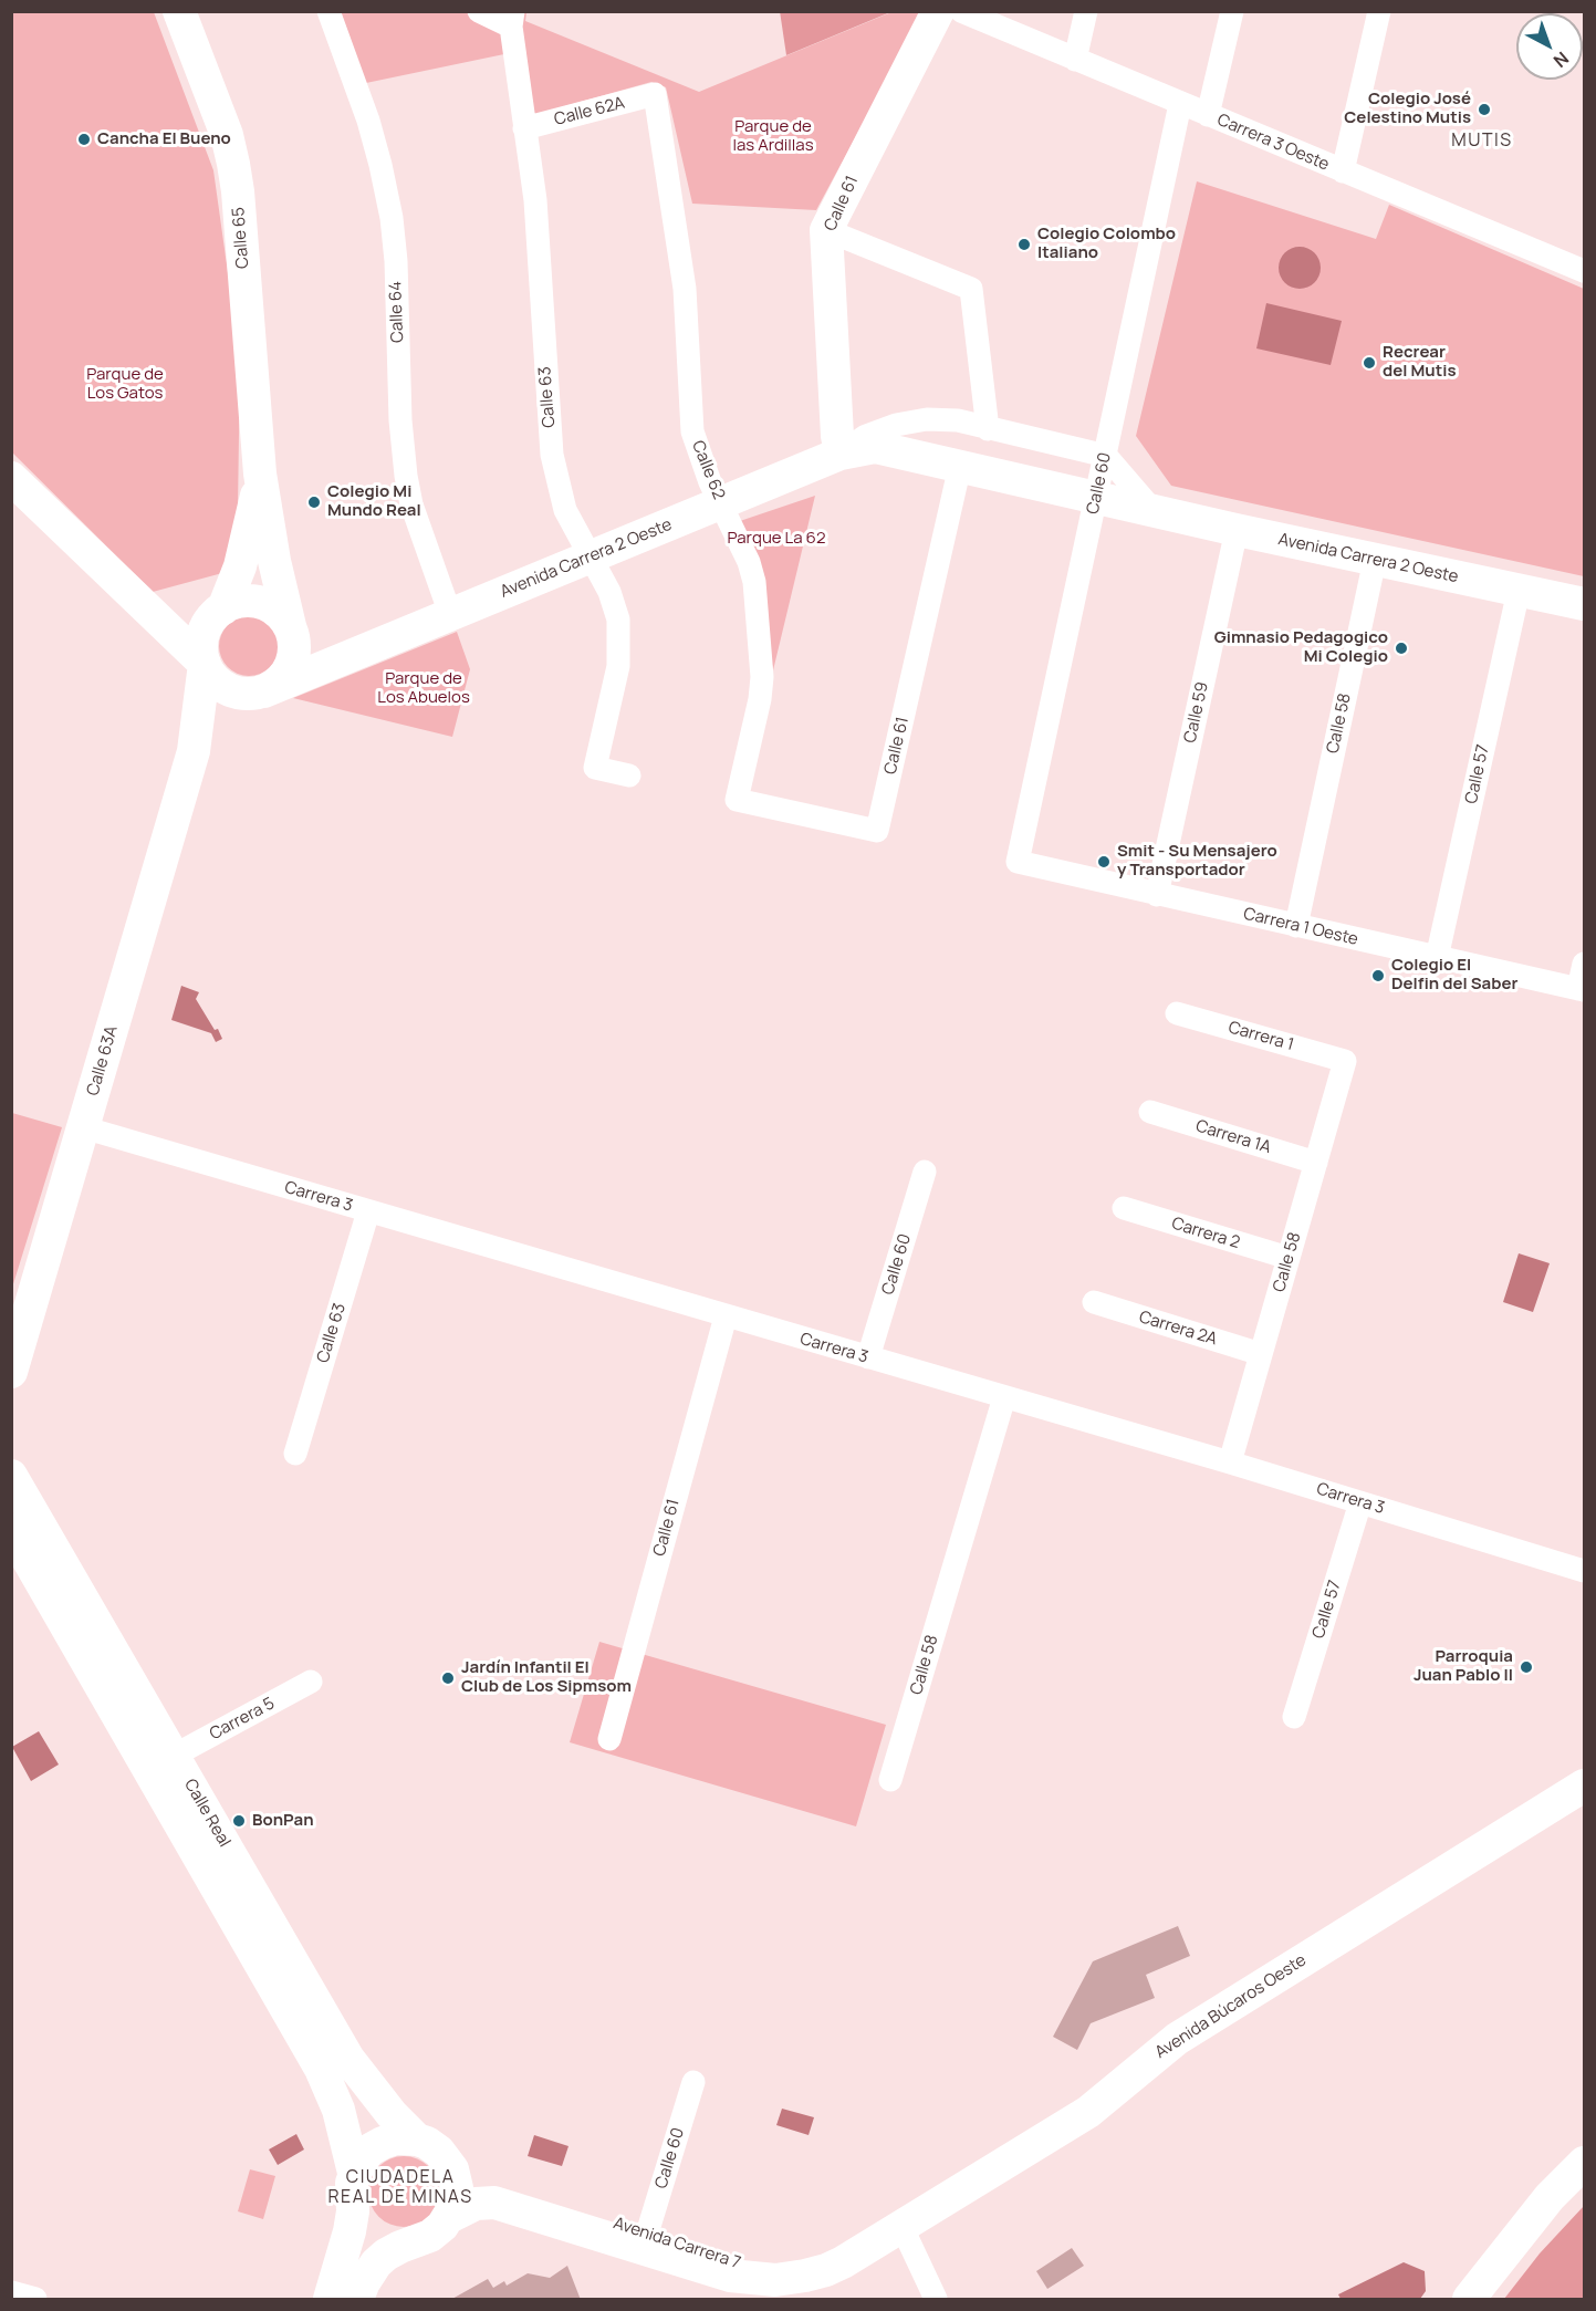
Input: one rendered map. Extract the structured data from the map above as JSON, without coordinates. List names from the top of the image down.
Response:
{
  "streets": {
    "main road": [
      "Calle 61",
      "Calle 65",
      "Avenida Carrera 2 Oeste",
      "Calle 63A",
      "Calle Real",
      "Avenida Búcaros Oeste",
      "Avenida Carrera 7"
    ],
    "street": [
      "Calle 62A",
      "Carrera 3 Oeste",
      "Calle 64",
      "Calle 63",
      "Calle 62",
      "Calle 60",
      "Calle 59",
      "Calle 58",
      "Calle 57",
      "Carrera 1 Oeste",
      "Carrera 1",
      "Carrera 1A",
      "Carrera 3",
      "Carrera 2",
      "Carrera 2A",
      "Carrera 5"
    ]
  },
  "crossings": [
    ["Calle 62A", "Calle 63"],
    ["Calle 62A", "Calle 62"],
    ["Carrera 3 Oeste", "Calle 60"],
    ["Calle 61", "Calle 62"],
    ["Calle 61", "Avenida Carrera 2 Oeste"],
    ["Calle 61", "Carrera 3"],
    ["Calle 65", "Avenida Carrera 2 Oeste"],
    ["Calle 65", "Calle 63A"],
    ["Calle 64", "Avenida Carrera 2 Oeste"],
    ["Calle 63", "Avenida Carrera 2 Oeste"],
    ["Calle 63", "Carrera 3"],
    ["Calle 62", "Avenida Carrera 2 Oeste"],
    ["Calle 60", "Avenida Carrera 2 Oeste"],
    ["Calle 60", "Carrera 1 Oeste"],
    ["Calle 60", "Carrera 3"],
    ["Calle 60", "Avenida Carrera 7"],
    ["Avenida Carrera 2 Oeste", "Calle 59"],
    ["Avenida Carrera 2 Oeste", "Calle 58"],
    ["Avenida Carrera 2 Oeste", "Calle 57"],
    ["Avenida Carrera 2 Oeste", "Calle 63A"],
    ["Calle 59", "Carrera 1 Oeste"],
    ["Calle 58", "Carrera 1 Oeste"],
    ["Calle 58", "Carrera 1"],
    ["Calle 58", "Carrera 1A"],
    ["Calle 58", "Carrera 3"],
    ["Calle 58", "Carrera 2"],
    ["Calle 58", "Carrera 2A"],
    ["Calle 57", "Carrera 1 Oeste"],
    ["Calle 57", "Carrera 3"],
    ["Calle 63A", "Carrera 3"],
    ["Carrera 5", "Calle Real"],
    ["Calle Real", "Avenida Carrera 7"],
    ["Avenida Búcaros Oeste", "Avenida Carrera 7"]
  ],
  "districts": ["MUTIS", "CIUDADELA REAL DE MINAS"],
  "parks": [
    "Parque de las Ardillas",
    "Parque de Los Gatos",
    "Parque La 62",
    "Parque de Los Abuelos"
  ],
  "places": [
    "Colegio José Celestino Mutis",
    "Cancha El Bueno",
    "Colegio Colombo Italiano",
    "Recrear del Mutis",
    "Colegio Mi Mundo Real",
    "Gimnasio Pedagogico Mi Colegio",
    "Smit - Su Mensajero y Transportador",
    "Colegio El Delfin del Saber",
    "Parroquia Juan Pablo II",
    "Jardín Infantil El Club de Los Sipmsom",
    "BonPan"
  ],
  "north": "bottom right"
}
